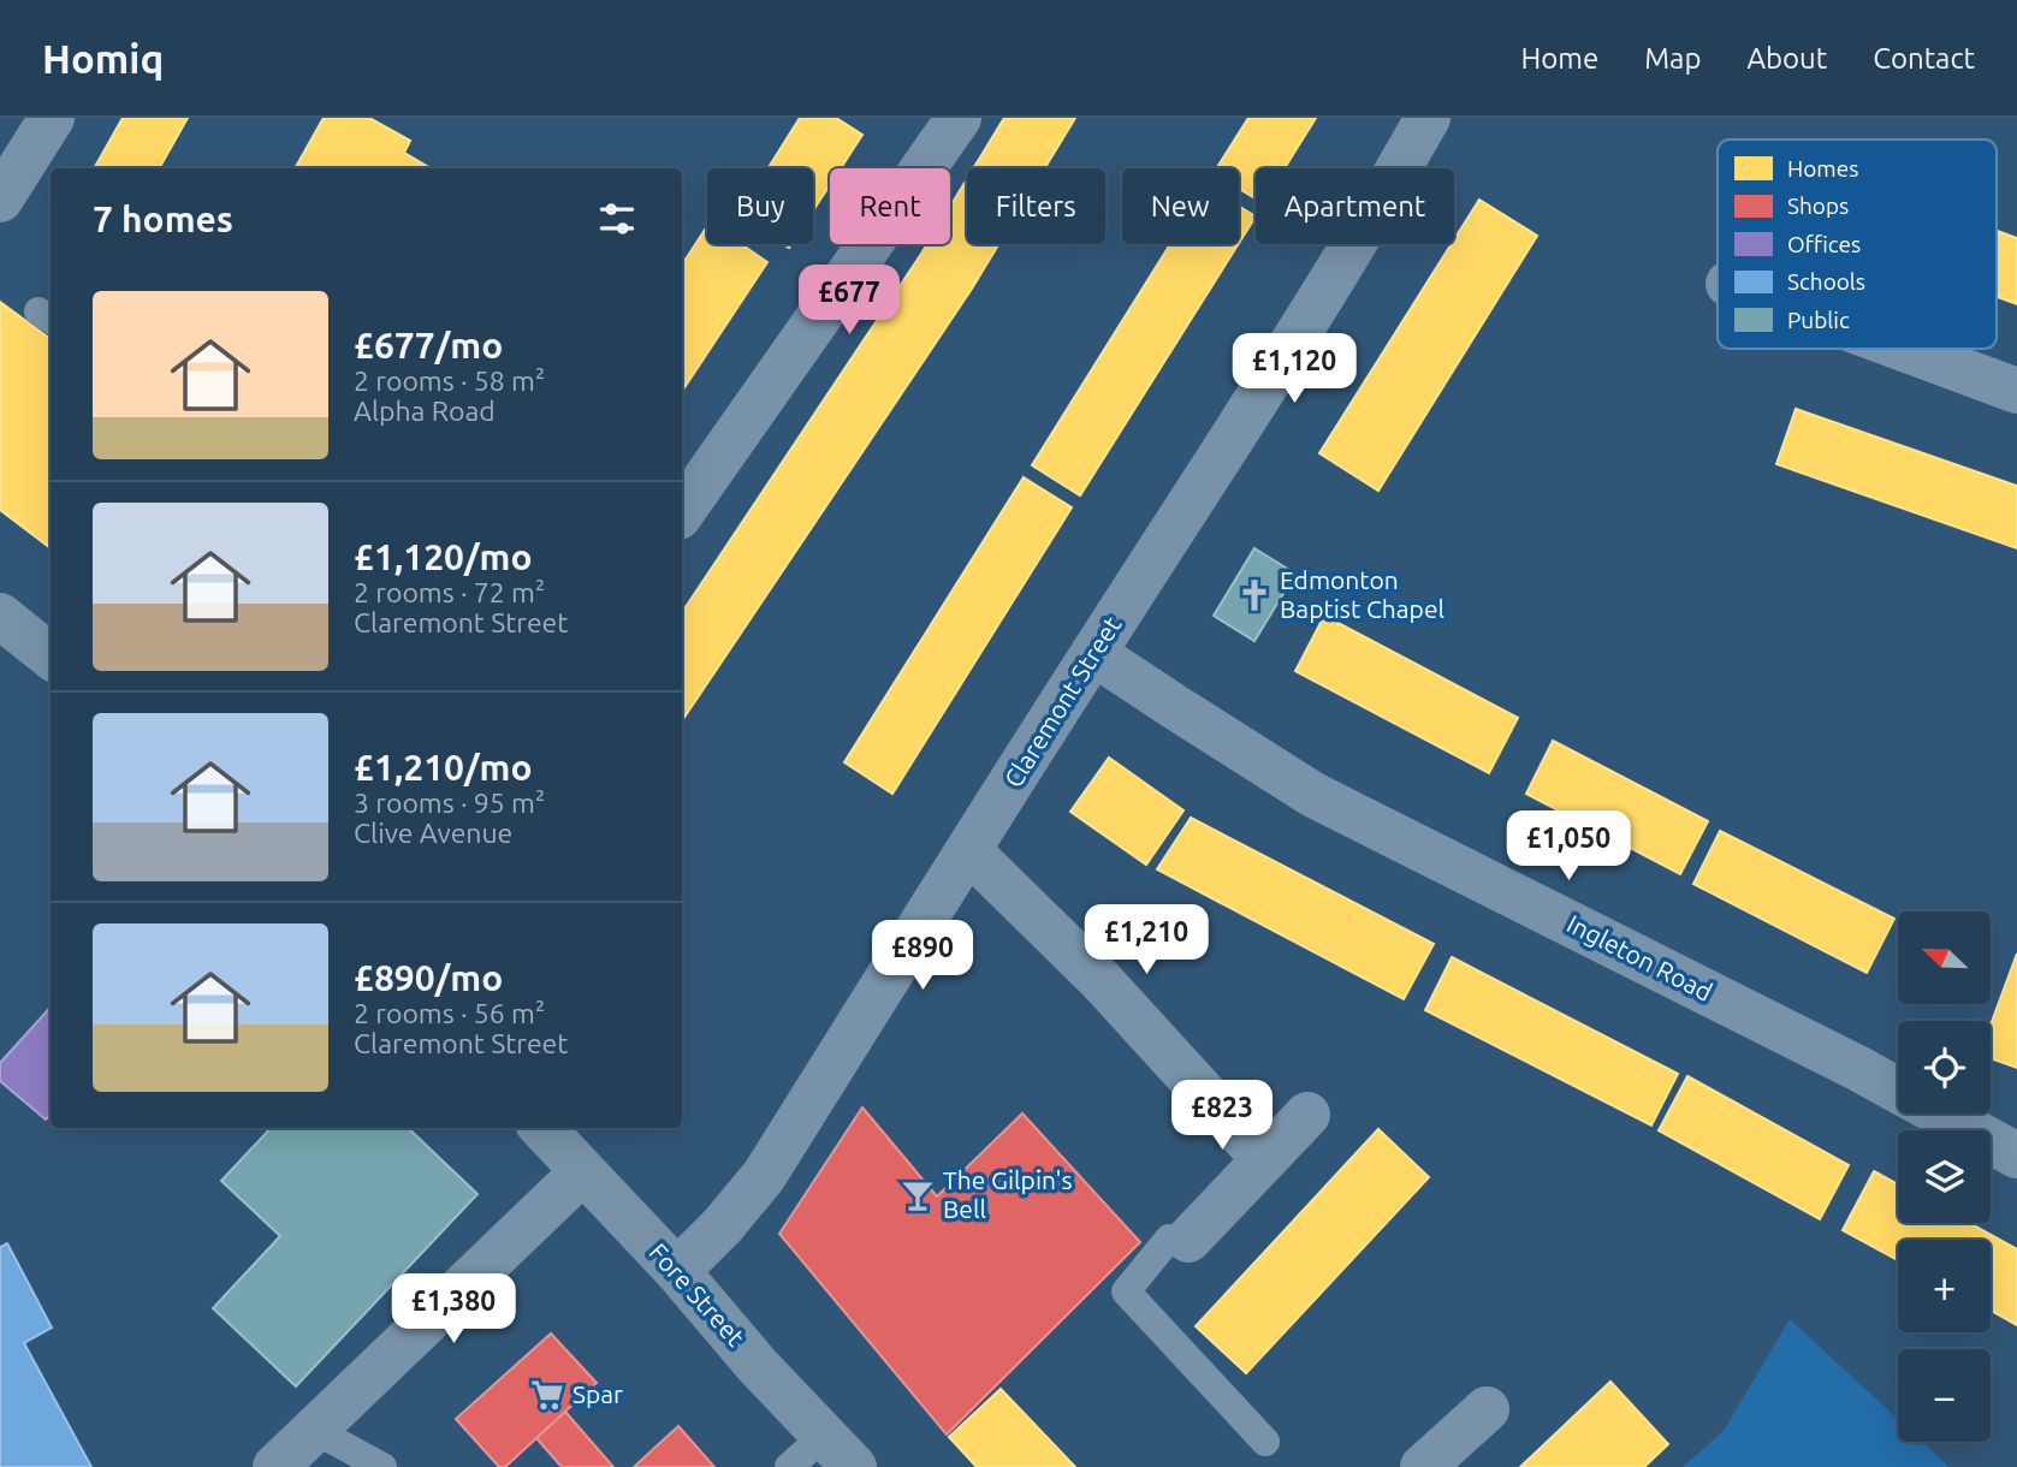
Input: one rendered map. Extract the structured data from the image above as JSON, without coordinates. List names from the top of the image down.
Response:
{
  "streets": {
    "main road": ["Fore Street"],
    "street": ["Claremont Street", "Ingleton Road"]
  },
  "crossings": [
    ["Claremont Street", "Ingleton Road"],
    ["Claremont Street", "Fore Street"]
  ],
  "places": {
    "church": ["Edmonton Baptist Chapel"],
    "bar": ["The Gilpin's Bell"],
    "supermarket": ["Spar"]
  },
  "legend": [
    "Homes",
    "Shops",
    "Offices",
    "Schools",
    "Public"
  ],
  "north": "top left",
  "page": {
    "header": "Homiq",
    "nav": [
      "Home",
      "Map",
      "About",
      "Contact"
    ],
    "chip": [
      "Buy",
      "Rent",
      "Filters",
      "New",
      "Apartment"
    ],
    "heading": "7 homes",
    "price": [
      "£677",
      "£1,120",
      "£1,050",
      "£1,210",
      "£890",
      "£823",
      "£1,380"
    ],
    "list": [
      {
        "name": "£677/mo",
        "note": "2 rooms · 58 m² · Alpha Road"
      },
      {
        "name": "£1,120/mo",
        "note": "2 rooms · 72 m² · Claremont Street"
      },
      {
        "name": "£1,210/mo",
        "note": "3 rooms · 95 m² · Clive Avenue"
      },
      {
        "name": "£890/mo",
        "note": "2 rooms · 56 m² · Claremont Street"
      }
    ],
    "map_buttons": ["+", "−"]
  }
}
